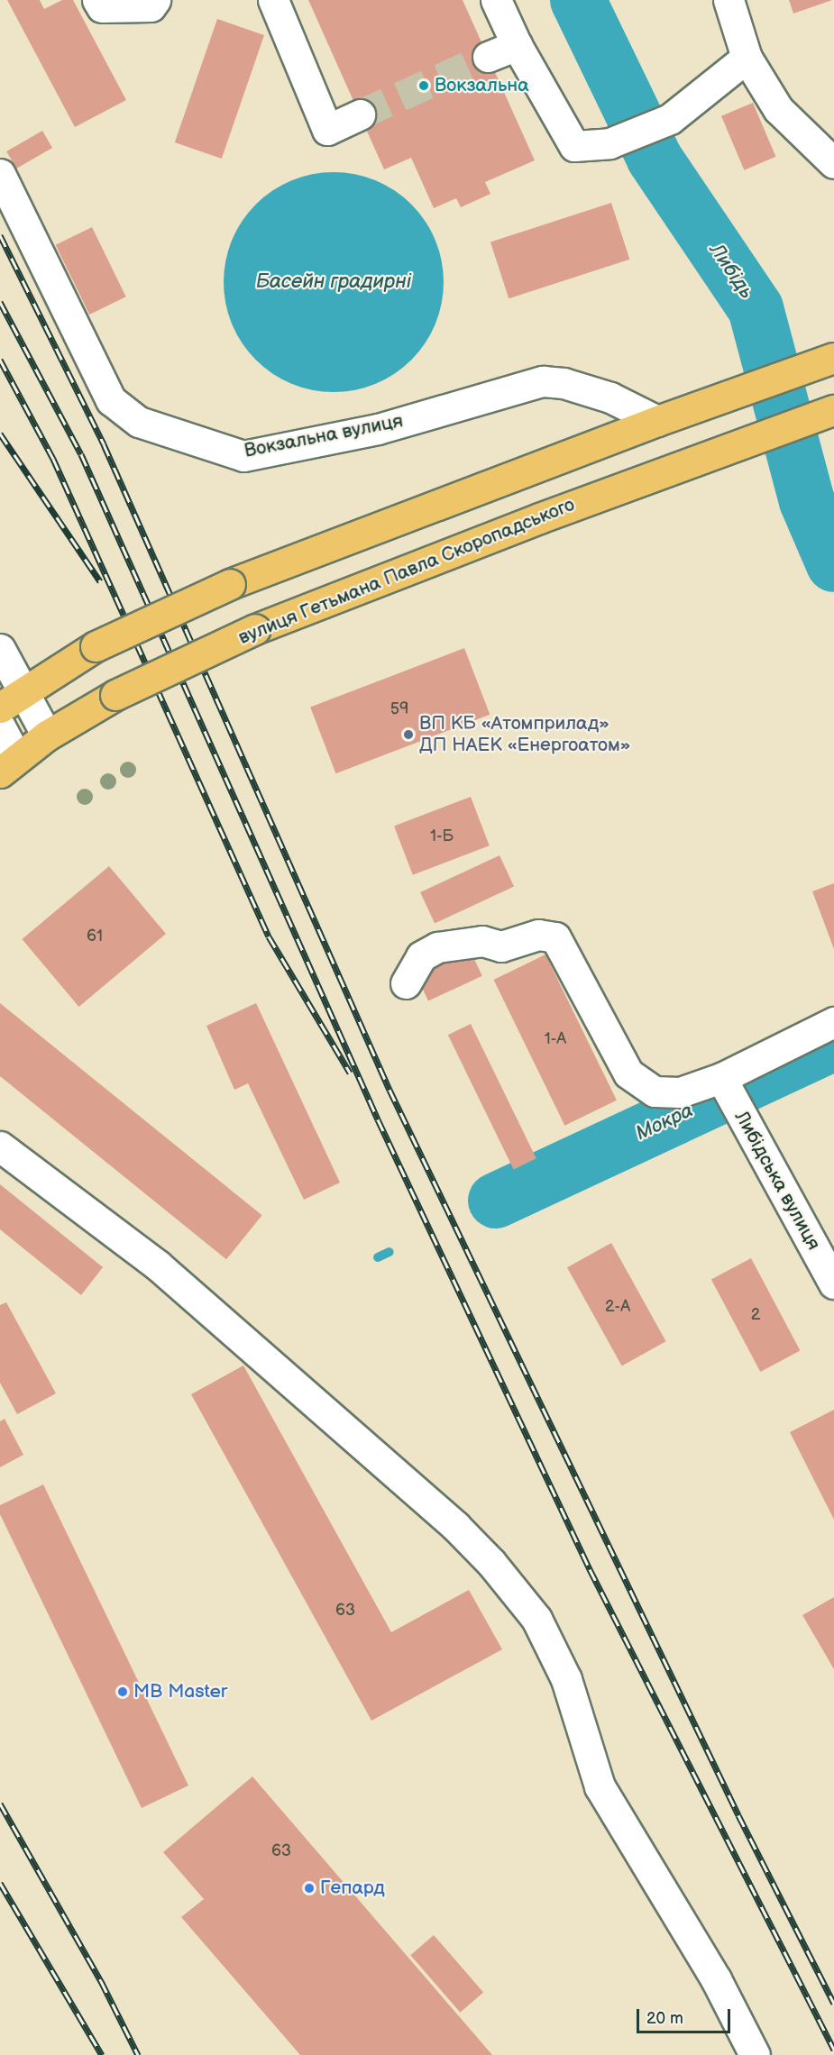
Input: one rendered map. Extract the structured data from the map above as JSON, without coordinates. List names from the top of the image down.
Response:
{
  "streets": {
    "main road": ["вулиця Гетьмана Павла Скоропадського"],
    "street": ["Вокзальна вулиця", "Либідська вулиця"]
  },
  "water": ["Либідь", "Басейн градирні", "Мокра"],
  "places": [
    "Вокзальна",
    "ВП КБ «Атомприлад» ДП НАЕК «Енергоатом»",
    "MB Master",
    "Гепард"
  ],
  "house_numbers": [
    "59",
    "1-Б",
    "61",
    "1-А",
    "2-А",
    "2",
    "63",
    "63"
  ],
  "scale_bar": "20 m"
}
